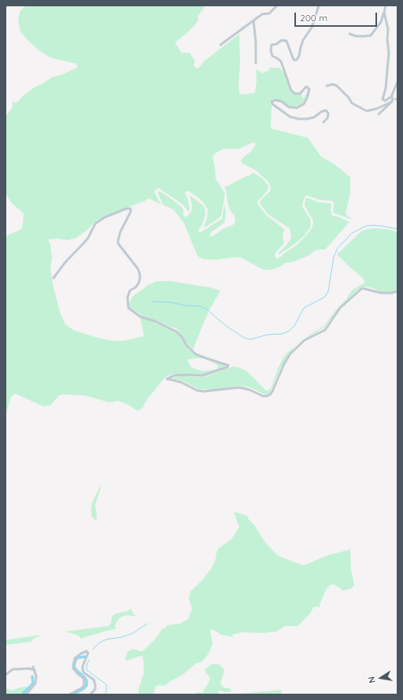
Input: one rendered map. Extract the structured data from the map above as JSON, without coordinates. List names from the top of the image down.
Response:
{
  "scale_bar": "200 m",
  "north": "left"
}
